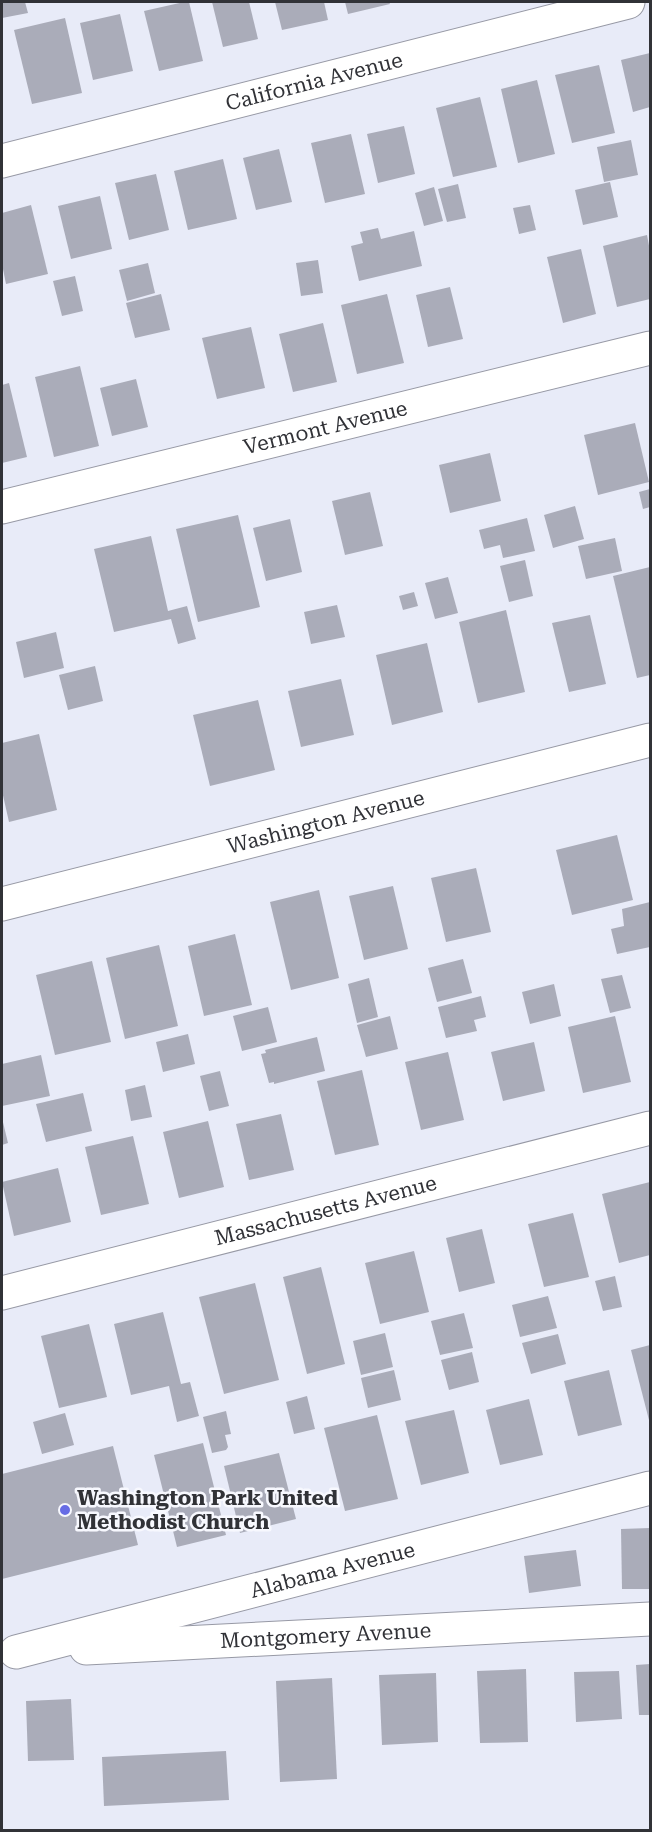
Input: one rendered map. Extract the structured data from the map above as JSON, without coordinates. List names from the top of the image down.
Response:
{
  "streets": {
    "street": [
      "California Avenue",
      "Vermont Avenue",
      "Washington Avenue",
      "Massachusetts Avenue",
      "Alabama Avenue",
      "Montgomery Avenue"
    ]
  },
  "crossings": [
    ["Alabama Avenue", "Montgomery Avenue"]
  ],
  "places": ["Washington Park United Methodist Church"]
}
